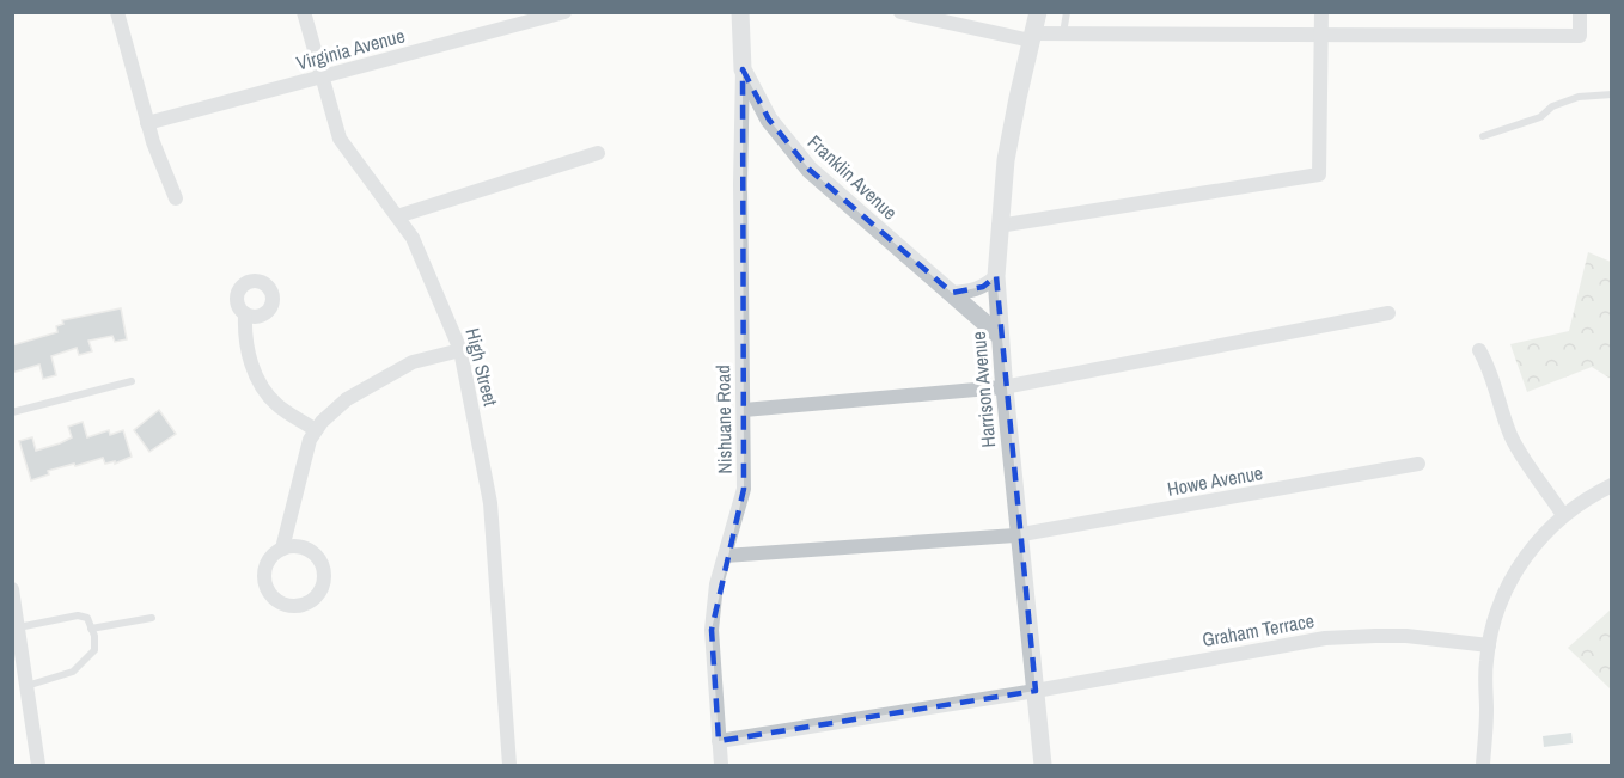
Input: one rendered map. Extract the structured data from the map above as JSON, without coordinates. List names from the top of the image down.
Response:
{
  "streets": {
    "street": [
      "Virginia Avenue",
      "Franklin Avenue",
      "High Street",
      "Harrison Avenue",
      "Nishuane Road",
      "Howe Avenue",
      "Graham Terrace"
    ]
  },
  "crossings": [
    ["Virginia Avenue", "High Street"],
    ["Franklin Avenue", "Harrison Avenue"],
    ["Franklin Avenue", "Nishuane Road"],
    ["Harrison Avenue", "Howe Avenue"],
    ["Harrison Avenue", "Graham Terrace"],
    ["Nishuane Road", "Howe Avenue"],
    ["Nishuane Road", "Graham Terrace"]
  ]
}
